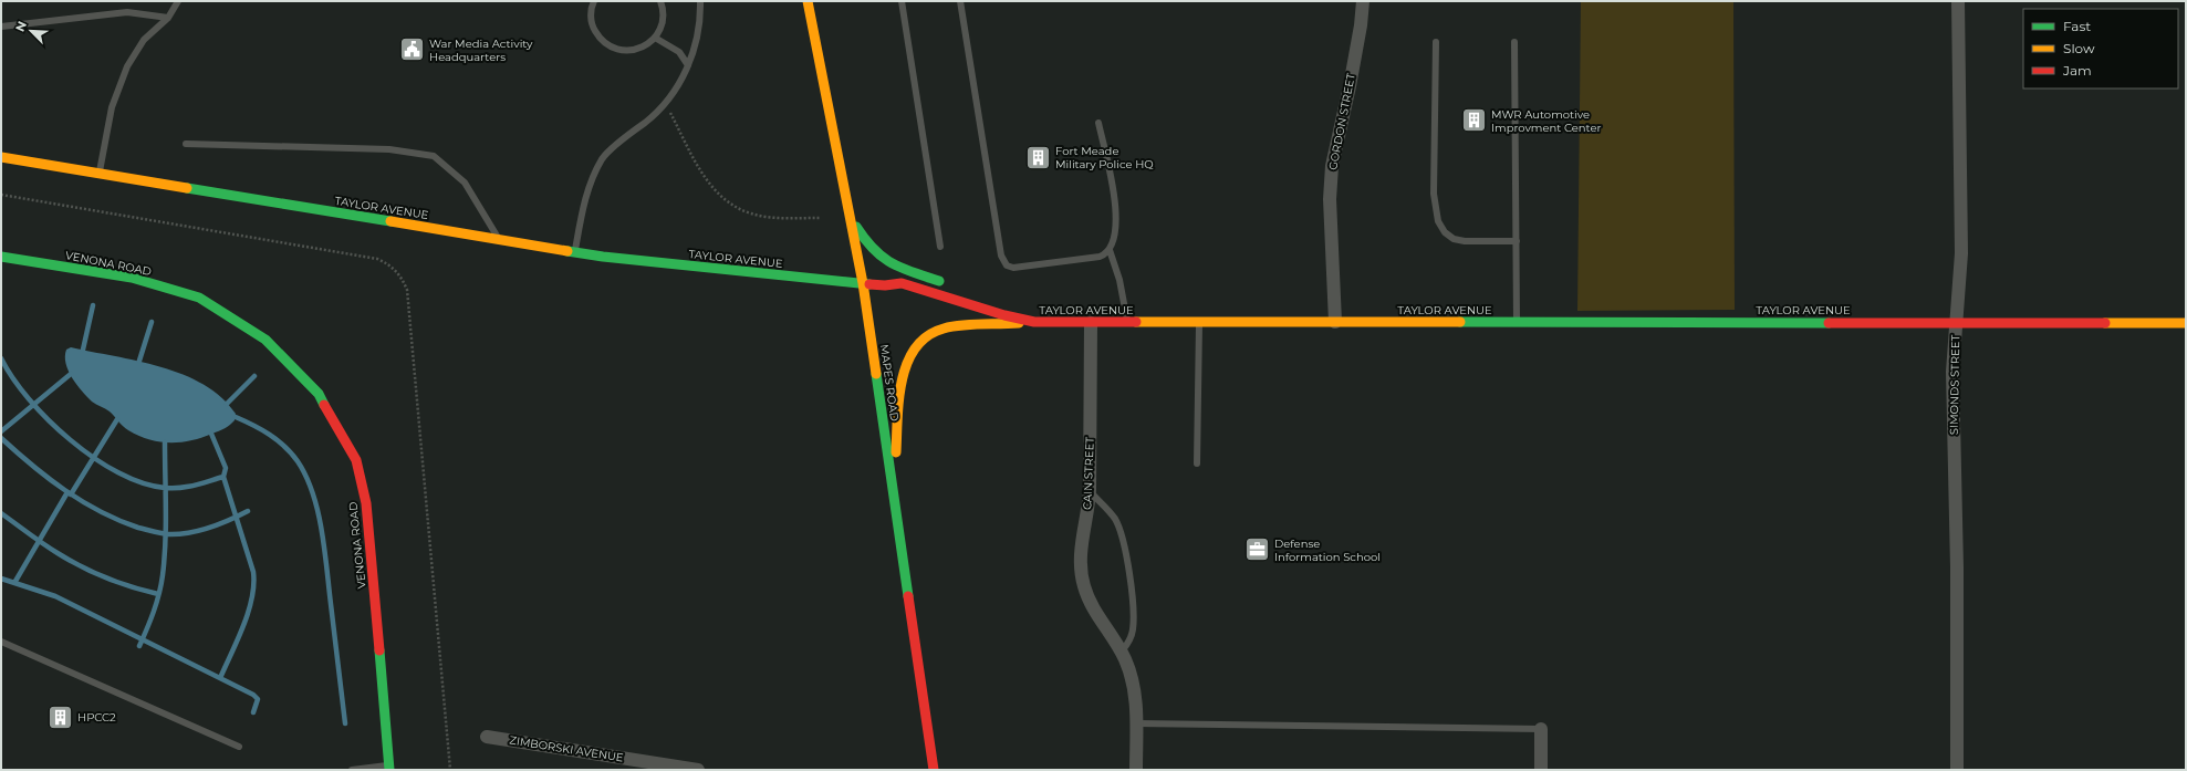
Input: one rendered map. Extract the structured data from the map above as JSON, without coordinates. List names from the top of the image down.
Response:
{
  "streets": {
    "street": [
      "GORDON STREET",
      "TAYLOR AVENUE",
      "VENONA ROAD",
      "MAPES ROAD",
      "SIMONDS STREET",
      "CAIN STREET",
      "ZIMBORSKI AVENUE"
    ]
  },
  "crossings": [
    ["GORDON STREET", "TAYLOR AVENUE"],
    ["TAYLOR AVENUE", "MAPES ROAD"],
    ["TAYLOR AVENUE", "SIMONDS STREET"],
    ["TAYLOR AVENUE", "CAIN STREET"]
  ],
  "places": {
    "public building": ["War Media Activity Headquarters"],
    "building": ["MWR Automotive Improvment Center", "Fort Meade Military Police HQ", "HPCC2"],
    "office": ["Defense Information School"]
  },
  "legend": ["Fast", "Slow", "Jam"],
  "north": "top left"
}
